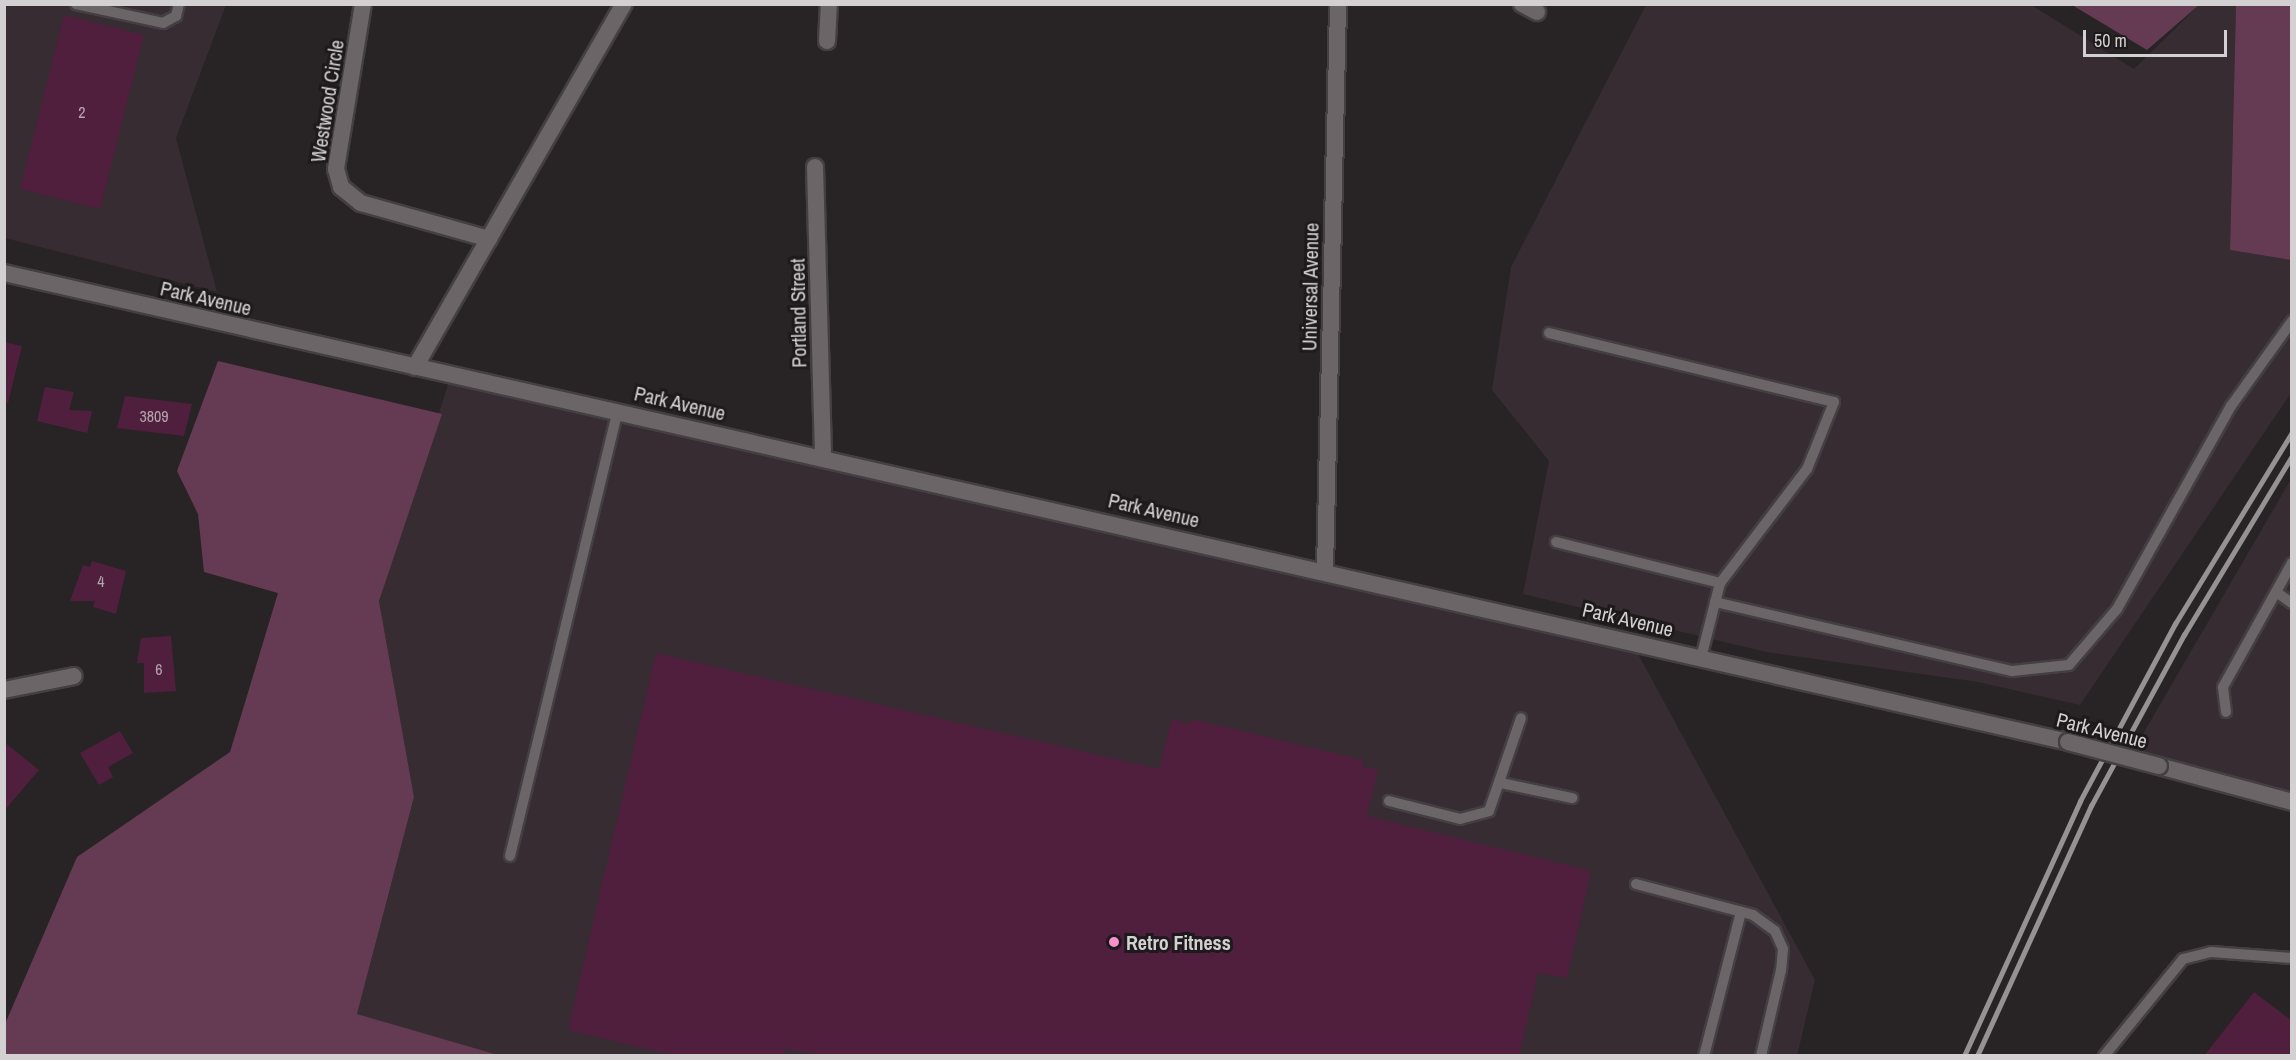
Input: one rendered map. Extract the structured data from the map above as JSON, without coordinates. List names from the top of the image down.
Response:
{
  "streets": {
    "street": [
      "Westwood Circle",
      "Universal Avenue",
      "Park Avenue",
      "Portland Street"
    ]
  },
  "crossings": [
    ["Universal Avenue", "Park Avenue"],
    ["Park Avenue", "Portland Street"]
  ],
  "places": ["Retro Fitness"],
  "house_numbers": [
    "2",
    "3809",
    "4",
    "6"
  ],
  "scale_bar": "50 m"
}
